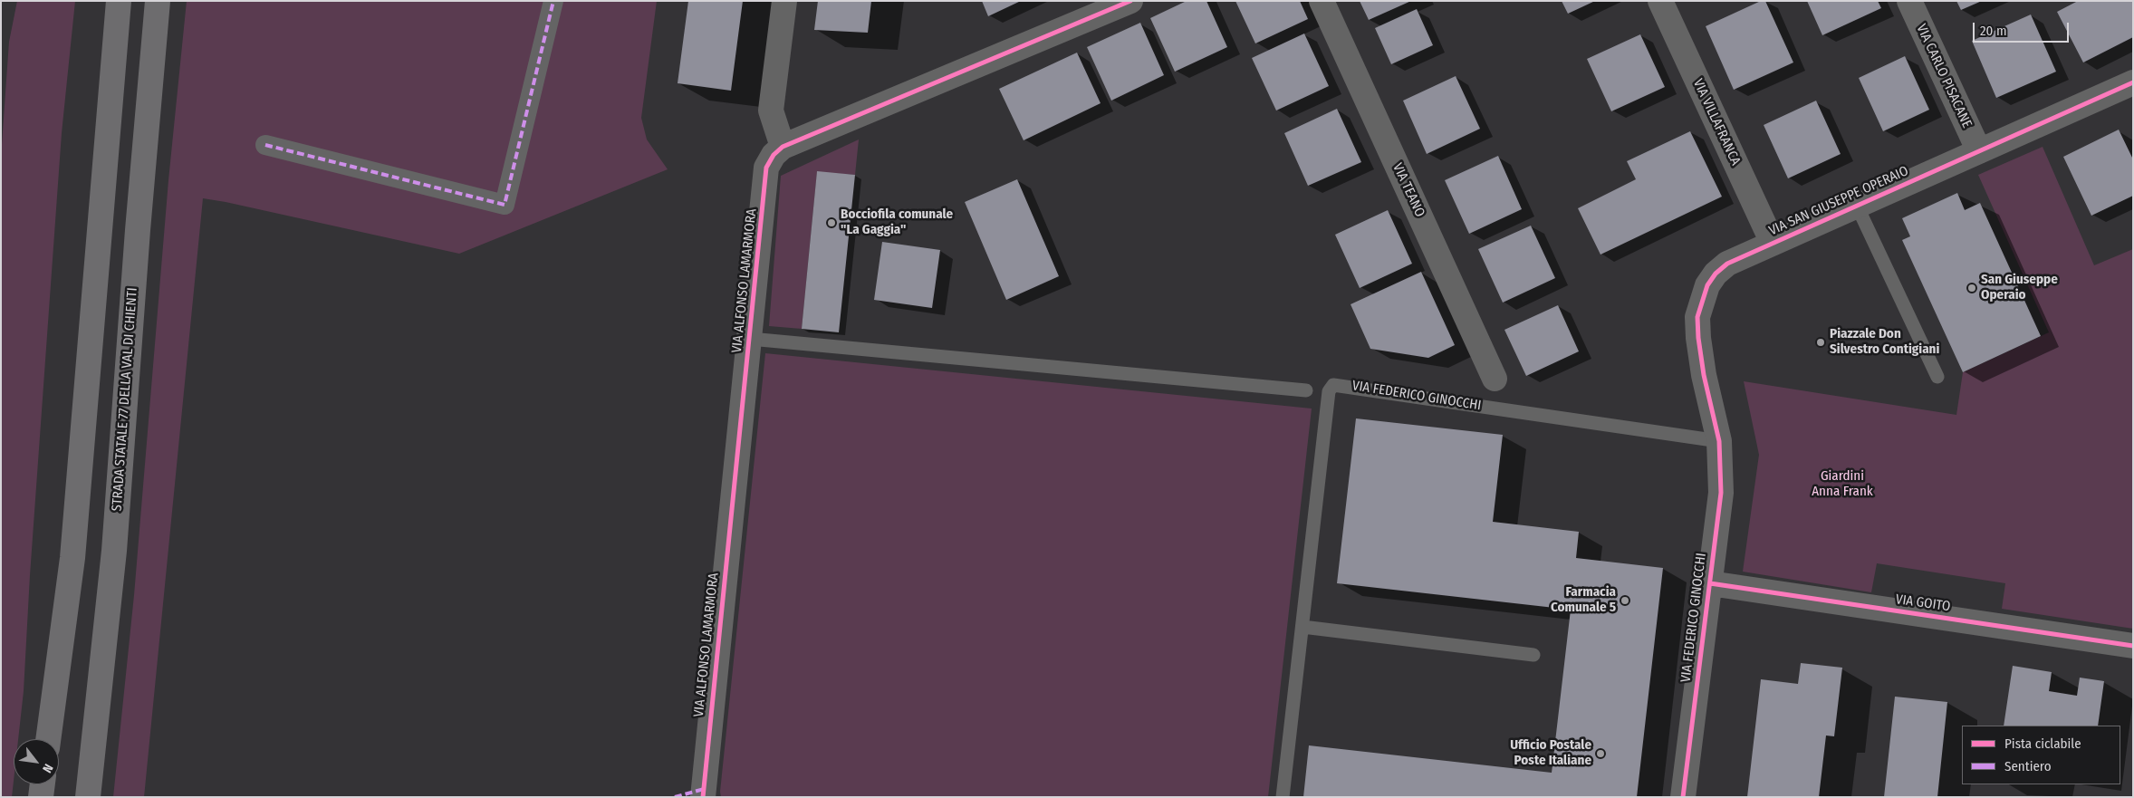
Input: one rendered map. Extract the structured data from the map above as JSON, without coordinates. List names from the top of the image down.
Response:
{
  "streets": {
    "highway": ["STRADA STATALE 77 DELLA VAL DI CHIENTI"],
    "street": [
      "VIA CARLO PISACANE",
      "VIA VILLAFRANCA",
      "VIA TEANO",
      "VIA SAN GIUSEPPE OPERAIO",
      "VIA ALFONSO LAMARMORA",
      "VIA FEDERICO GINOCCHI",
      "VIA GOITO"
    ]
  },
  "crossings": [
    ["VIA CARLO PISACANE", "VIA SAN GIUSEPPE OPERAIO"],
    ["VIA VILLAFRANCA", "VIA SAN GIUSEPPE OPERAIO"],
    ["VIA SAN GIUSEPPE OPERAIO", "VIA FEDERICO GINOCCHI"],
    ["VIA FEDERICO GINOCCHI", "VIA GOITO"]
  ],
  "parks": ["Giardini Anna Frank"],
  "places": [
    "Bocciofila comunale \"La Gaggia\"",
    "San Giuseppe Operaio",
    "Piazzale Don Silvestro Contigiani",
    "Farmacia Comunale 5",
    "Ufficio Postale Poste Italiane"
  ],
  "legend": ["Pista ciclabile", "Sentiero"],
  "scale_bar": "20 m",
  "north": "bottom right"
}
